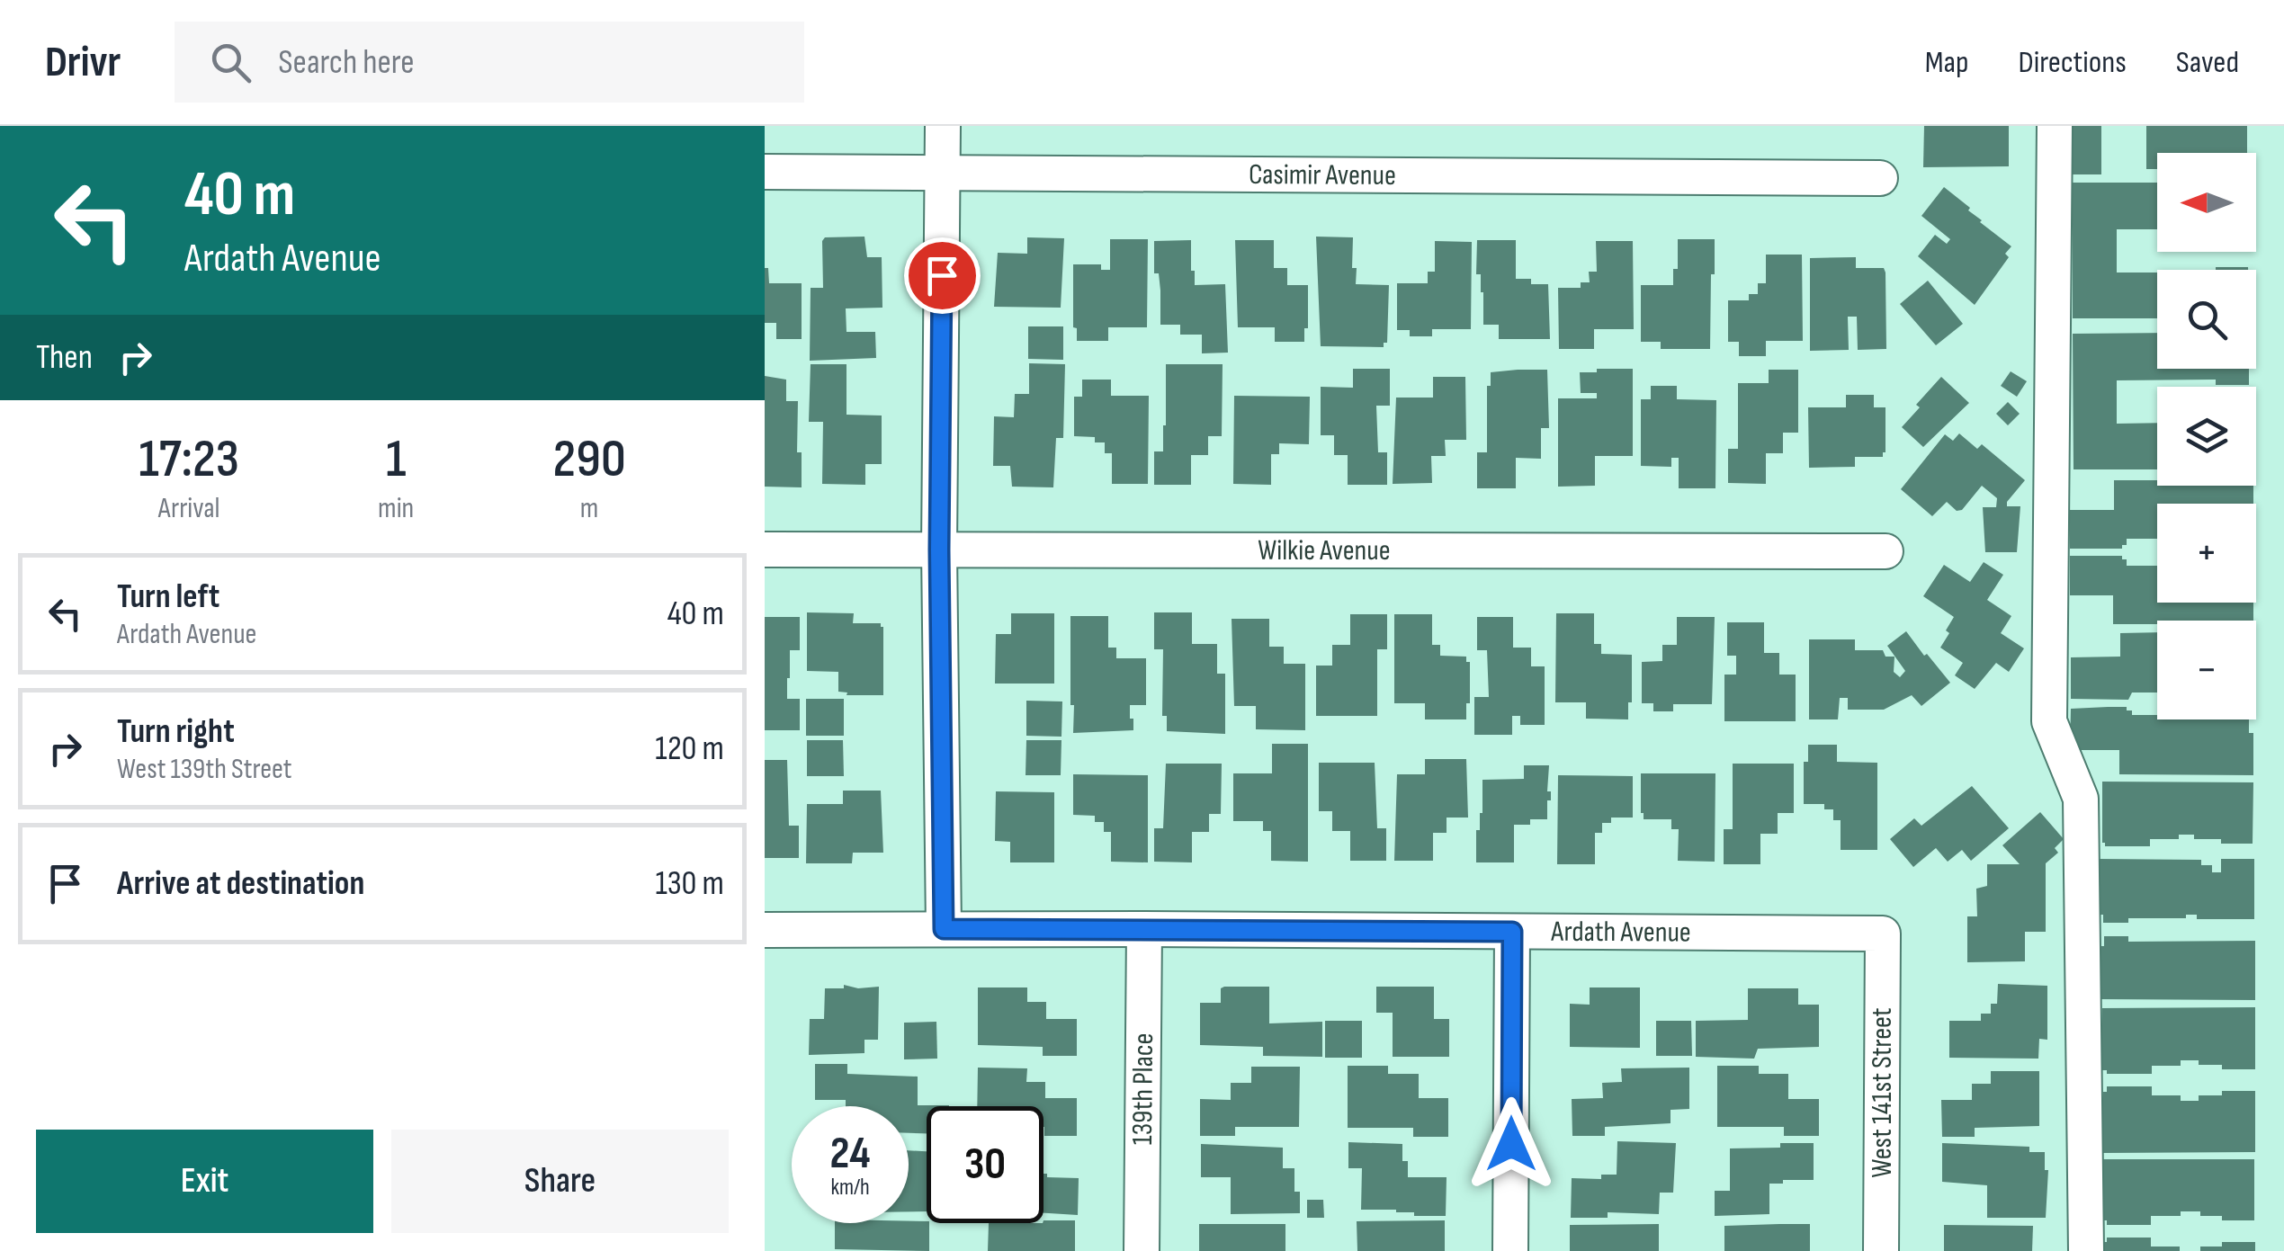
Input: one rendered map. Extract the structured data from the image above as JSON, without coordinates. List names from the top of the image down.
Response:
{
  "streets": {
    "street": [
      "Casimir Avenue",
      "Wilkie Avenue",
      "Ardath Avenue",
      "139th Place",
      "West 141st Street"
    ]
  },
  "crossings": [
    ["Ardath Avenue", "139th Place"],
    ["Ardath Avenue", "West 141st Street"]
  ],
  "north": "left",
  "page": {
    "header": "Drivr",
    "search": "Search here",
    "nav": ["Map", "Directions", "Saved"],
    "turn": ["40 m", "Ardath Avenue"],
    "map_buttons": ["+", "−"],
    "then": "Then",
    "eta": [
      "17:23",
      "Arrival",
      "1",
      "min",
      "290",
      "m"
    ],
    "list": [
      {
        "name": "Turn left",
        "note": "Ardath Avenue",
        "value": "40 m"
      },
      {
        "name": "Turn right",
        "note": "West 139th Street",
        "value": "120 m"
      },
      {
        "name": "Arrive at destination",
        "value": "130 m"
      }
    ],
    "speed": "24 km/h",
    "limit": "30",
    "buttons": ["Exit", "Share"]
  }
}
